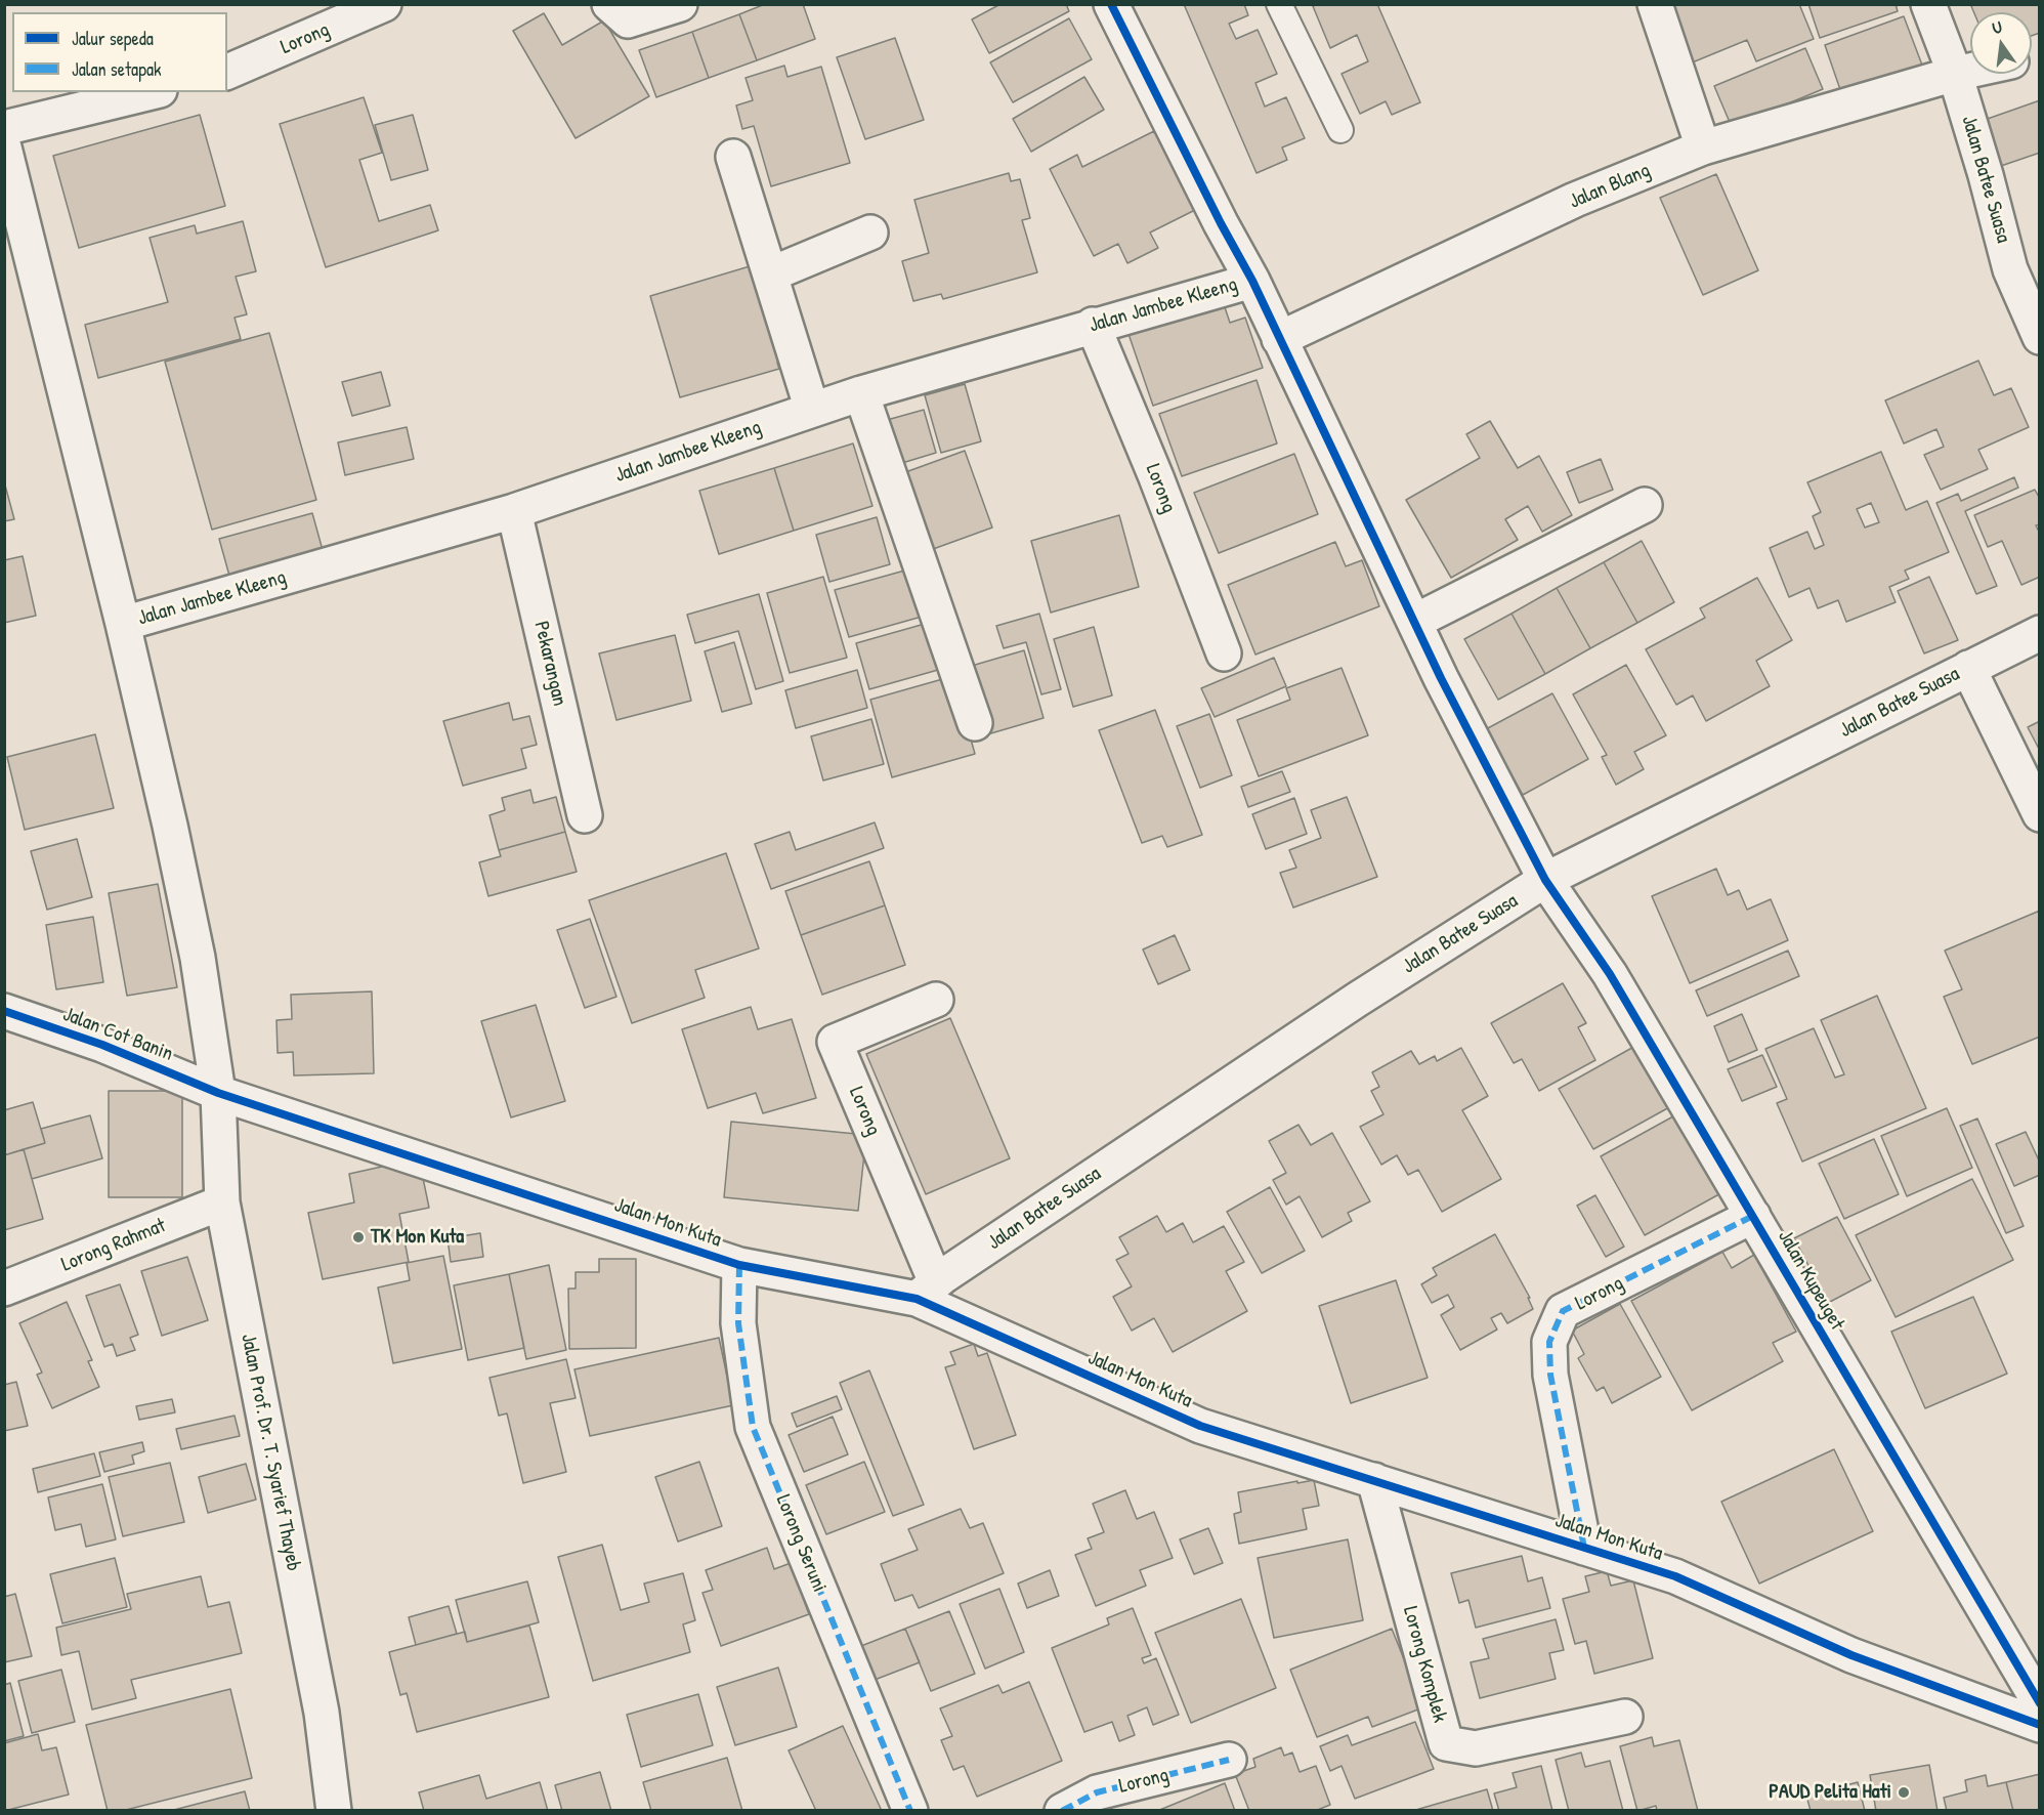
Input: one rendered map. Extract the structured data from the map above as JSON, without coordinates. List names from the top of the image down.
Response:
{
  "streets": {
    "street": [
      "Lorong",
      "Jalan Batee Suasa",
      "Jalan Blang",
      "Jalan Jambee Kleeng",
      "Pekarangan",
      "Jalan Cot Banin",
      "Jalan Mon Kuta",
      "Lorong Rahmat",
      "Jalan Kupeuget",
      "Jalan Prof. Dr. T. Syarief Thayeb",
      "Lorong Seruni",
      "Lorong Komplek"
    ]
  },
  "crossings": [
    ["Lorong", "Jalan Batee Suasa"],
    ["Lorong", "Jalan Jambee Kleeng"],
    ["Lorong", "Jalan Mon Kuta"],
    ["Lorong", "Jalan Kupeuget"],
    ["Jalan Batee Suasa", "Jalan Blang"],
    ["Jalan Batee Suasa", "Jalan Mon Kuta"],
    ["Jalan Batee Suasa", "Jalan Kupeuget"],
    ["Jalan Blang", "Jalan Kupeuget"],
    ["Jalan Jambee Kleeng", "Pekarangan"],
    ["Jalan Jambee Kleeng", "Jalan Kupeuget"],
    ["Jalan Jambee Kleeng", "Jalan Prof. Dr. T. Syarief Thayeb"],
    ["Jalan Cot Banin", "Jalan Mon Kuta"],
    ["Jalan Cot Banin", "Jalan Prof. Dr. T. Syarief Thayeb"],
    ["Jalan Mon Kuta", "Jalan Prof. Dr. T. Syarief Thayeb"],
    ["Jalan Mon Kuta", "Lorong Seruni"],
    ["Jalan Mon Kuta", "Lorong Komplek"],
    ["Lorong Rahmat", "Jalan Prof. Dr. T. Syarief Thayeb"]
  ],
  "places": ["TK Mon Kuta", "PAUD Pelita Hati"],
  "legend": ["Jalur sepeda", "Jalan setapak"],
  "north": "top"
}
